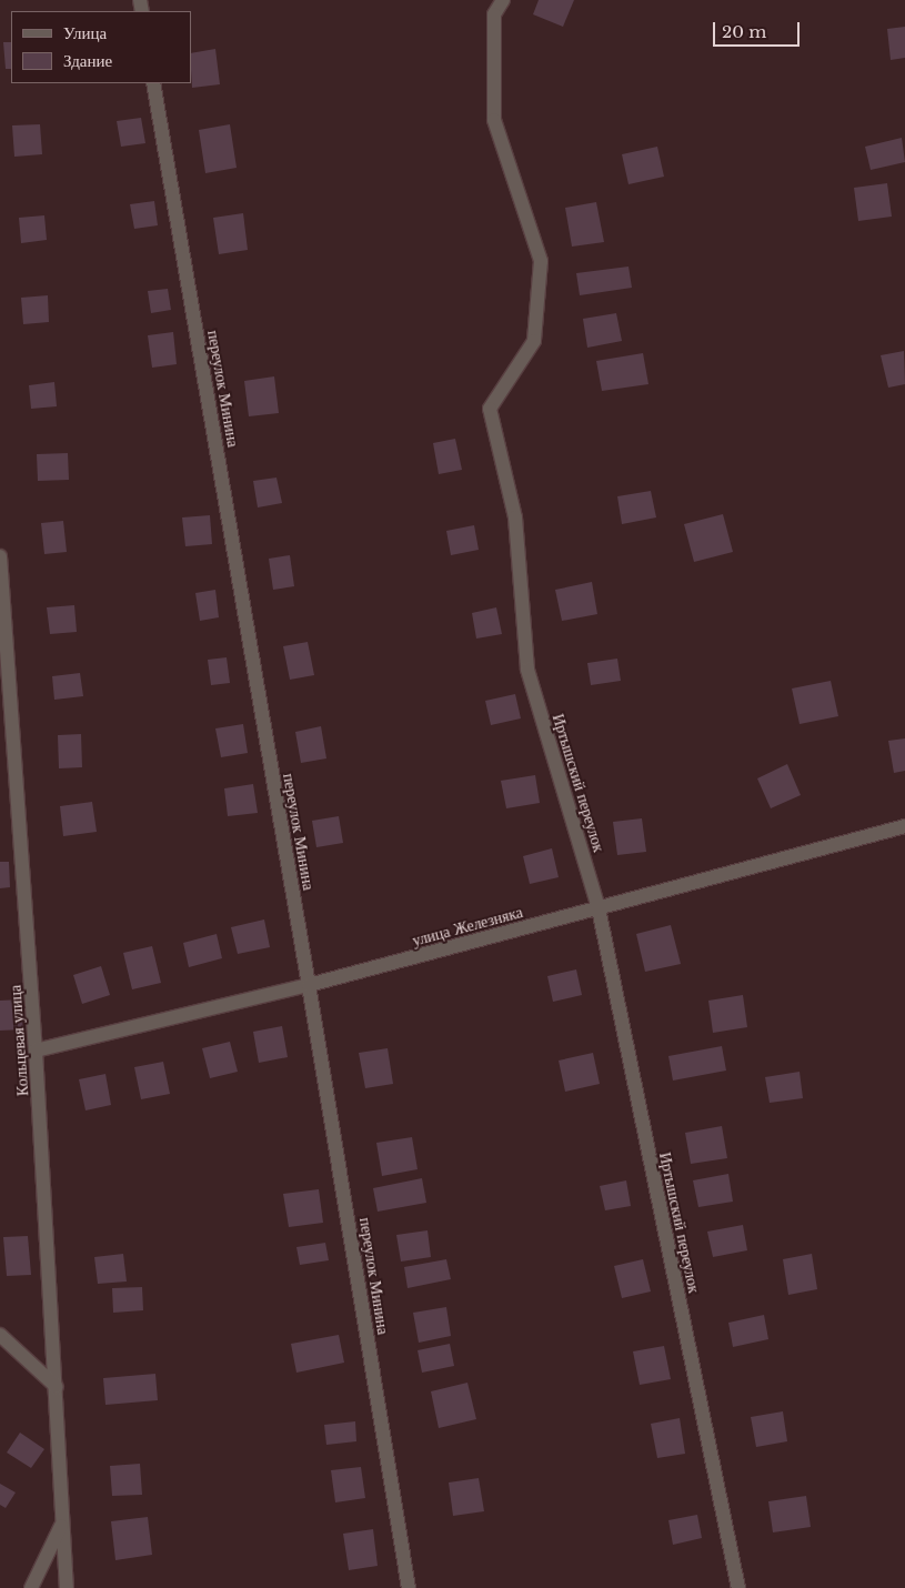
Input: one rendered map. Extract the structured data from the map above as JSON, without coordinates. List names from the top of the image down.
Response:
{
  "streets": {
    "street": [
      "переулок Минина",
      "Иртышский переулок",
      "улица Железняка",
      "Кольцевая улица"
    ]
  },
  "crossings": [
    ["переулок Минина", "улица Железняка"],
    ["Иртышский переулок", "улица Железняка"],
    ["улица Железняка", "Кольцевая улица"]
  ],
  "legend": ["Улица", "Здание"],
  "scale_bar": "20 m"
}
